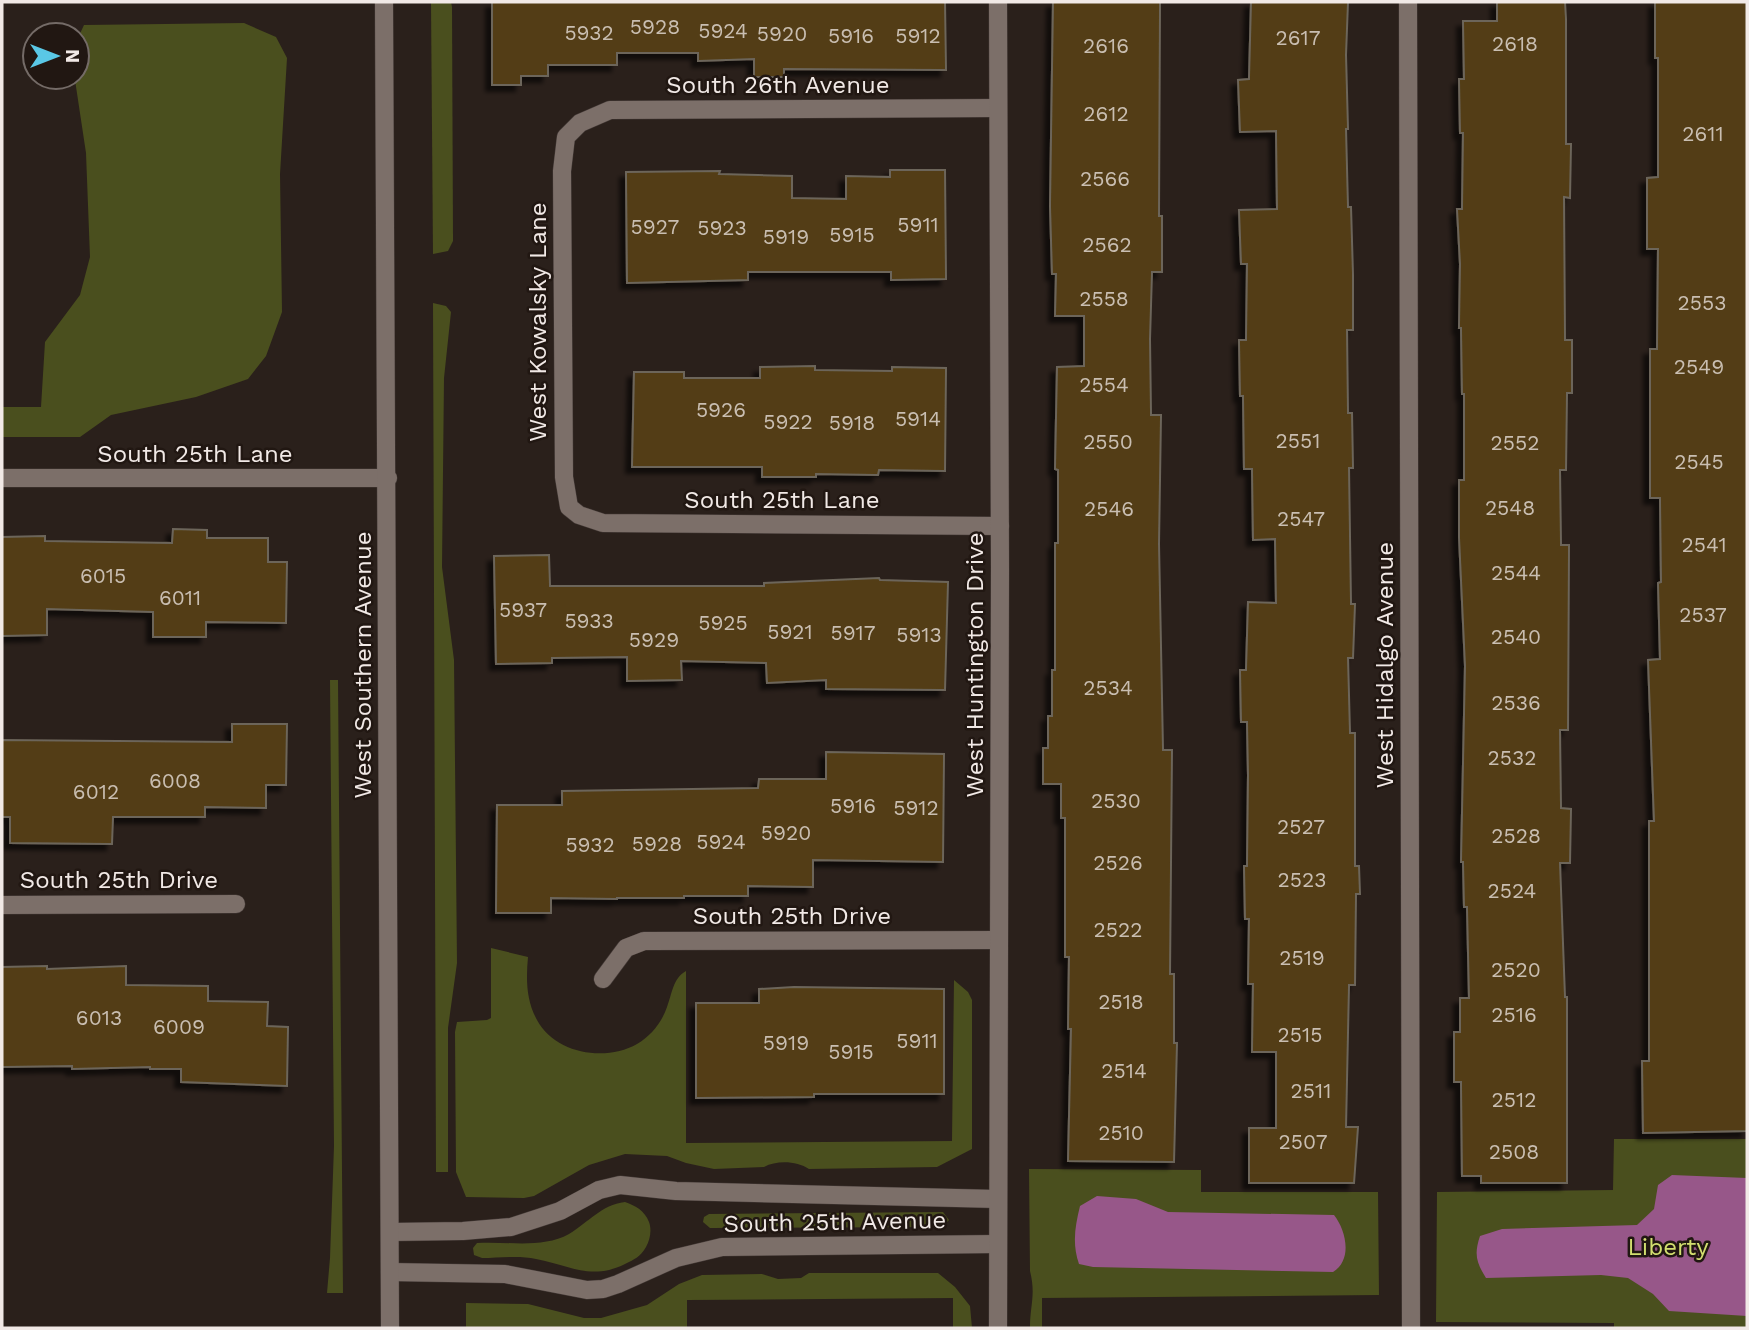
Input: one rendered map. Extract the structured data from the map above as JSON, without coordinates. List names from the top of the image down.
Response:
{
  "streets": {
    "street": [
      "South 26th Avenue",
      "West Kowalsky Lane",
      "South 25th Lane",
      "West Southern Avenue",
      "West Huntington Drive",
      "West Hidalgo Avenue",
      "South 25th Drive",
      "South 25th Avenue"
    ]
  },
  "crossings": [
    ["South 26th Avenue", "West Kowalsky Lane"],
    ["South 26th Avenue", "West Huntington Drive"],
    ["West Kowalsky Lane", "South 25th Lane"],
    ["South 25th Lane", "West Southern Avenue"],
    ["South 25th Lane", "West Huntington Drive"],
    ["West Southern Avenue", "South 25th Avenue"],
    ["West Huntington Drive", "South 25th Drive"],
    ["West Huntington Drive", "South 25th Avenue"]
  ],
  "parks": ["Liberty"],
  "house_numbers": [
    "5928",
    "5924",
    "5932",
    "5920",
    "5916",
    "5912",
    "2617",
    "2618",
    "2616",
    "2612",
    "2611",
    "2566",
    "5911",
    "5927",
    "5923",
    "5915",
    "5919",
    "2562",
    "2558",
    "2553",
    "2549",
    "2554",
    "5926",
    "5914",
    "5922",
    "5918",
    "2551",
    "2550",
    "2552",
    "2545",
    "2548",
    "2546",
    "2547",
    "2541",
    "2544",
    "6015",
    "6011",
    "5937",
    "2537",
    "5933",
    "5925",
    "5921",
    "5917",
    "5913",
    "2540",
    "5929",
    "2534",
    "2536",
    "2532",
    "6008",
    "6012",
    "2530",
    "5916",
    "5912",
    "2527",
    "5920",
    "2528",
    "5924",
    "5928",
    "5932",
    "2526",
    "2523",
    "2524",
    "2522",
    "2519",
    "2520",
    "2518",
    "2516",
    "6013",
    "6009",
    "2515",
    "5911",
    "5919",
    "5915",
    "2514",
    "2511",
    "2512",
    "2510",
    "2507",
    "2508"
  ],
  "north": "right"
}
